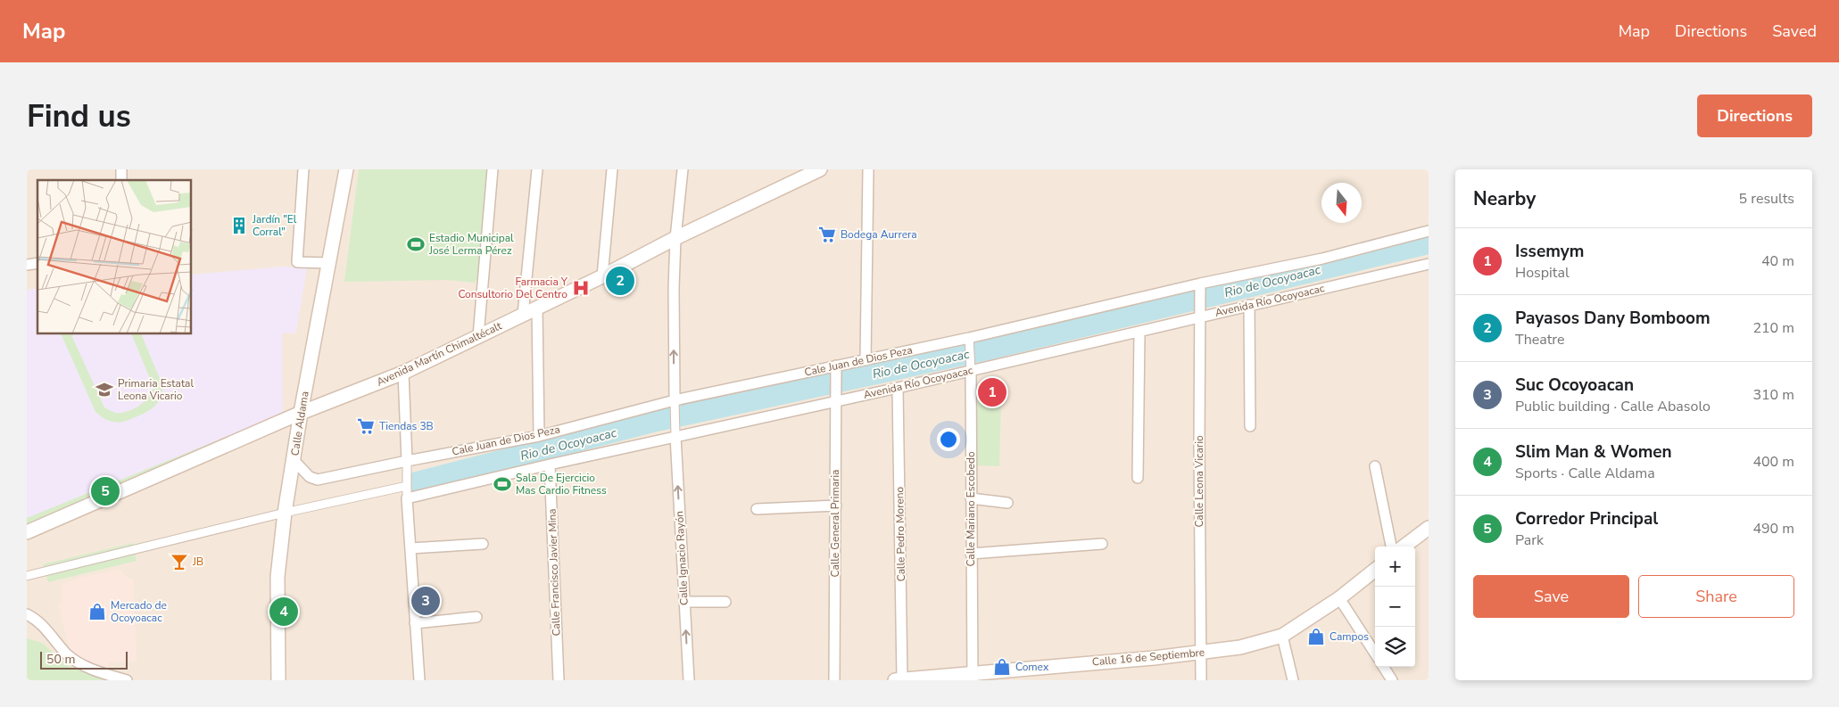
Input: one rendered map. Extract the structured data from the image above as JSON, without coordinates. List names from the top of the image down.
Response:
{
  "streets": {
    "main road": ["Avenida Martín Chimaltécalt", "Calle Aldama", "Calle 16 de Septiembre"],
    "street": [
      "Avenida Río Ocoyoacac",
      "Cale Juan de Dios Peza",
      "Calle Leona Vicario",
      "Calle Mariano Escobedo",
      "Calle General Primaria",
      "Calle Pedro Moreno",
      "Calle Ignacio Rayón",
      "Calle Francisco Javier Mina"
    ]
  },
  "crossings": [
    ["Avenida Río Ocoyoacac", "Calle Leona Vicario"],
    ["Avenida Río Ocoyoacac", "Calle Mariano Escobedo"],
    ["Avenida Río Ocoyoacac", "Calle General Primaria"],
    ["Avenida Río Ocoyoacac", "Calle Pedro Moreno"],
    ["Avenida Río Ocoyoacac", "Calle Ignacio Rayón"],
    ["Avenida Río Ocoyoacac", "Calle Francisco Javier Mina"],
    ["Avenida Martín Chimaltécalt", "Calle Aldama"],
    ["Cale Juan de Dios Peza", "Calle Aldama"],
    ["Cale Juan de Dios Peza", "Calle Leona Vicario"],
    ["Cale Juan de Dios Peza", "Calle Mariano Escobedo"],
    ["Cale Juan de Dios Peza", "Calle General Primaria"],
    ["Calle Leona Vicario", "Calle 16 de Septiembre"],
    ["Calle Mariano Escobedo", "Calle 16 de Septiembre"],
    ["Calle Pedro Moreno", "Calle 16 de Septiembre"]
  ],
  "one_way": ["Calle Ignacio Rayón"],
  "water": ["Rio de Ocoyoacac"],
  "places": {
    "building": ["Jardín \"El Corral\""],
    "supermarket": ["Bodega Aurrera", "Tiendas 3B"],
    "sports": ["Estadio Municipal José Lerma Pérez", "Sala De Ejercicio Mas Cardio Fitness"],
    "hospital": ["Farmacia Y Consultorio Del Centro"],
    "school or university": ["Primaria Estatal Leona Vicario"],
    "bar": ["JB"],
    "shop": ["Mercado de Ocoyoacac", "Campos", "Comex"]
  },
  "scale_bar": "50 m",
  "north": "bottom",
  "page": {
    "header": "Map",
    "nav": ["Map", "Directions", "Saved"],
    "buttons": [
      "Directions",
      ["Save", "Share"]
    ],
    "title": "Find us",
    "heading": ["Nearby", "5 results"],
    "list": [
      {
        "mark": "1",
        "name": "Issemym",
        "note": "Hospital",
        "value": "40 m"
      },
      {
        "mark": "2",
        "name": "Payasos Dany Bomboom",
        "note": "Theatre",
        "value": "210 m"
      },
      {
        "mark": "3",
        "name": "Suc Ocoyoacan",
        "note": "Public building · Calle Abasolo",
        "value": "310 m"
      },
      {
        "mark": "4",
        "name": "Slim Man & Women",
        "note": "Sports · Calle Aldama",
        "value": "400 m"
      },
      {
        "mark": "5",
        "name": "Corredor Principal",
        "note": "Park",
        "value": "490 m"
      }
    ],
    "pins": [
      "2",
      "1",
      "5",
      "3",
      "4"
    ],
    "map_buttons": ["+", "−"],
    "scale": "50 m"
  }
}
